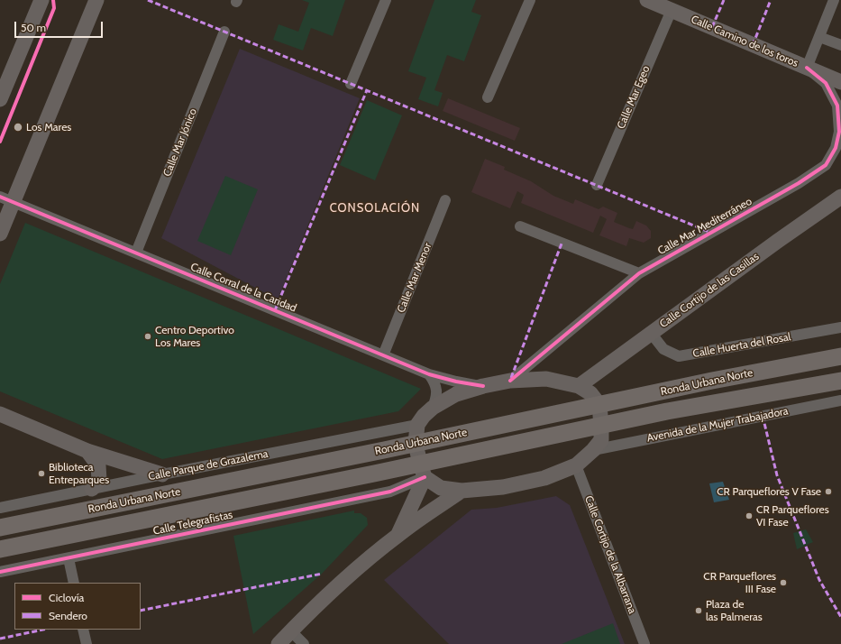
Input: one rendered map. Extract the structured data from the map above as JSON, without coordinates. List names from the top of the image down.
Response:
{
  "streets": {
    "main road": ["Ronda Urbana Norte"],
    "street": [
      "Calle Camino de los toros",
      "Calle Mar Egeo",
      "Calle Mar Jónico",
      "Calle Mar Mediterráneo",
      "Calle Mar Menor",
      "Calle Corral de la Caridad",
      "Calle Cortijo de las Casillas",
      "Calle Huerta del Rosal",
      "Avenida de la Mujer Trabajadora",
      "Calle Parque de Grazalema",
      "Calle Telegrafistas",
      "Calle Cortijo de la Albarrana"
    ]
  },
  "crossings": [
    ["Calle Camino de los toros", "Calle Mar Egeo"],
    ["Calle Camino de los toros", "Calle Mar Mediterráneo"],
    ["Calle Mar Jónico", "Calle Corral de la Caridad"],
    ["Calle Mar Menor", "Calle Corral de la Caridad"],
    ["Calle Cortijo de las Casillas", "Calle Huerta del Rosal"]
  ],
  "districts": ["CONSOLACIÓN"],
  "places": [
    "Los Mares",
    "Centro Deportivo Los Mares",
    "Biblioteca Entreparques",
    "CR Parqueflores V Fase",
    "CR Parqueflores VI Fase",
    "CR Parqueflores III Fase",
    "Plaza de las Palmeras"
  ],
  "legend": ["Ciclovía", "Sendero"],
  "scale_bar": "50 m"
}
